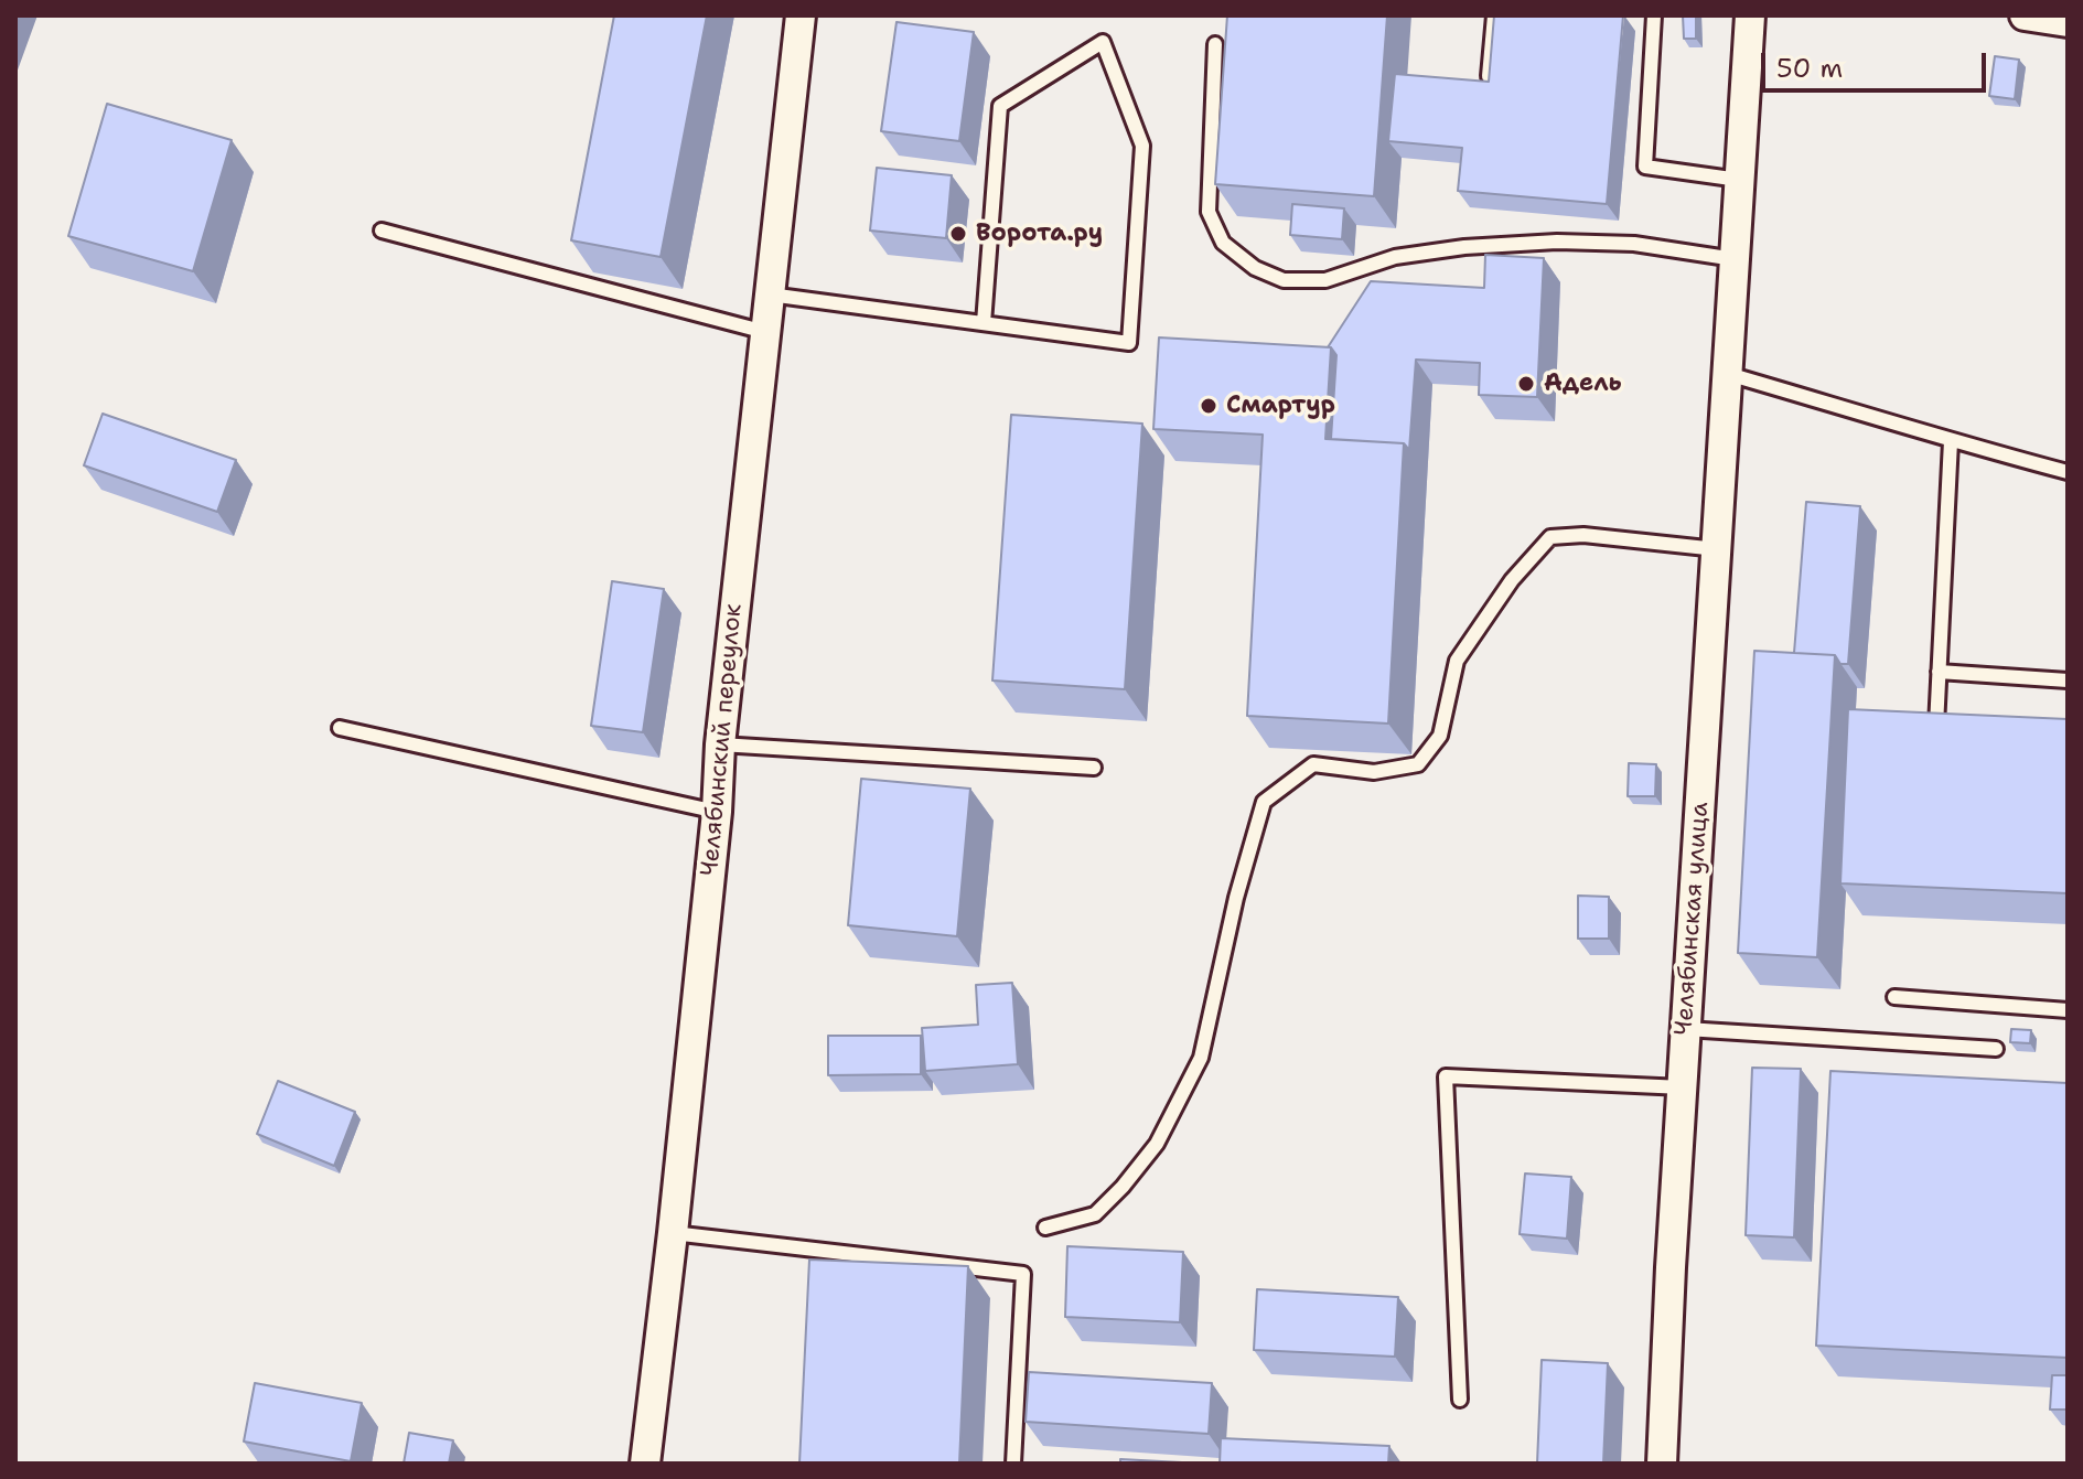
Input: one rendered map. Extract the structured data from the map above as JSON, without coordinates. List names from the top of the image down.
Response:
{
  "streets": {
    "street": ["Челябинский переулок", "Челябинская улица"]
  },
  "places": ["Ворота.ру", "Адель", "Смартур"],
  "scale_bar": "50 m"
}
